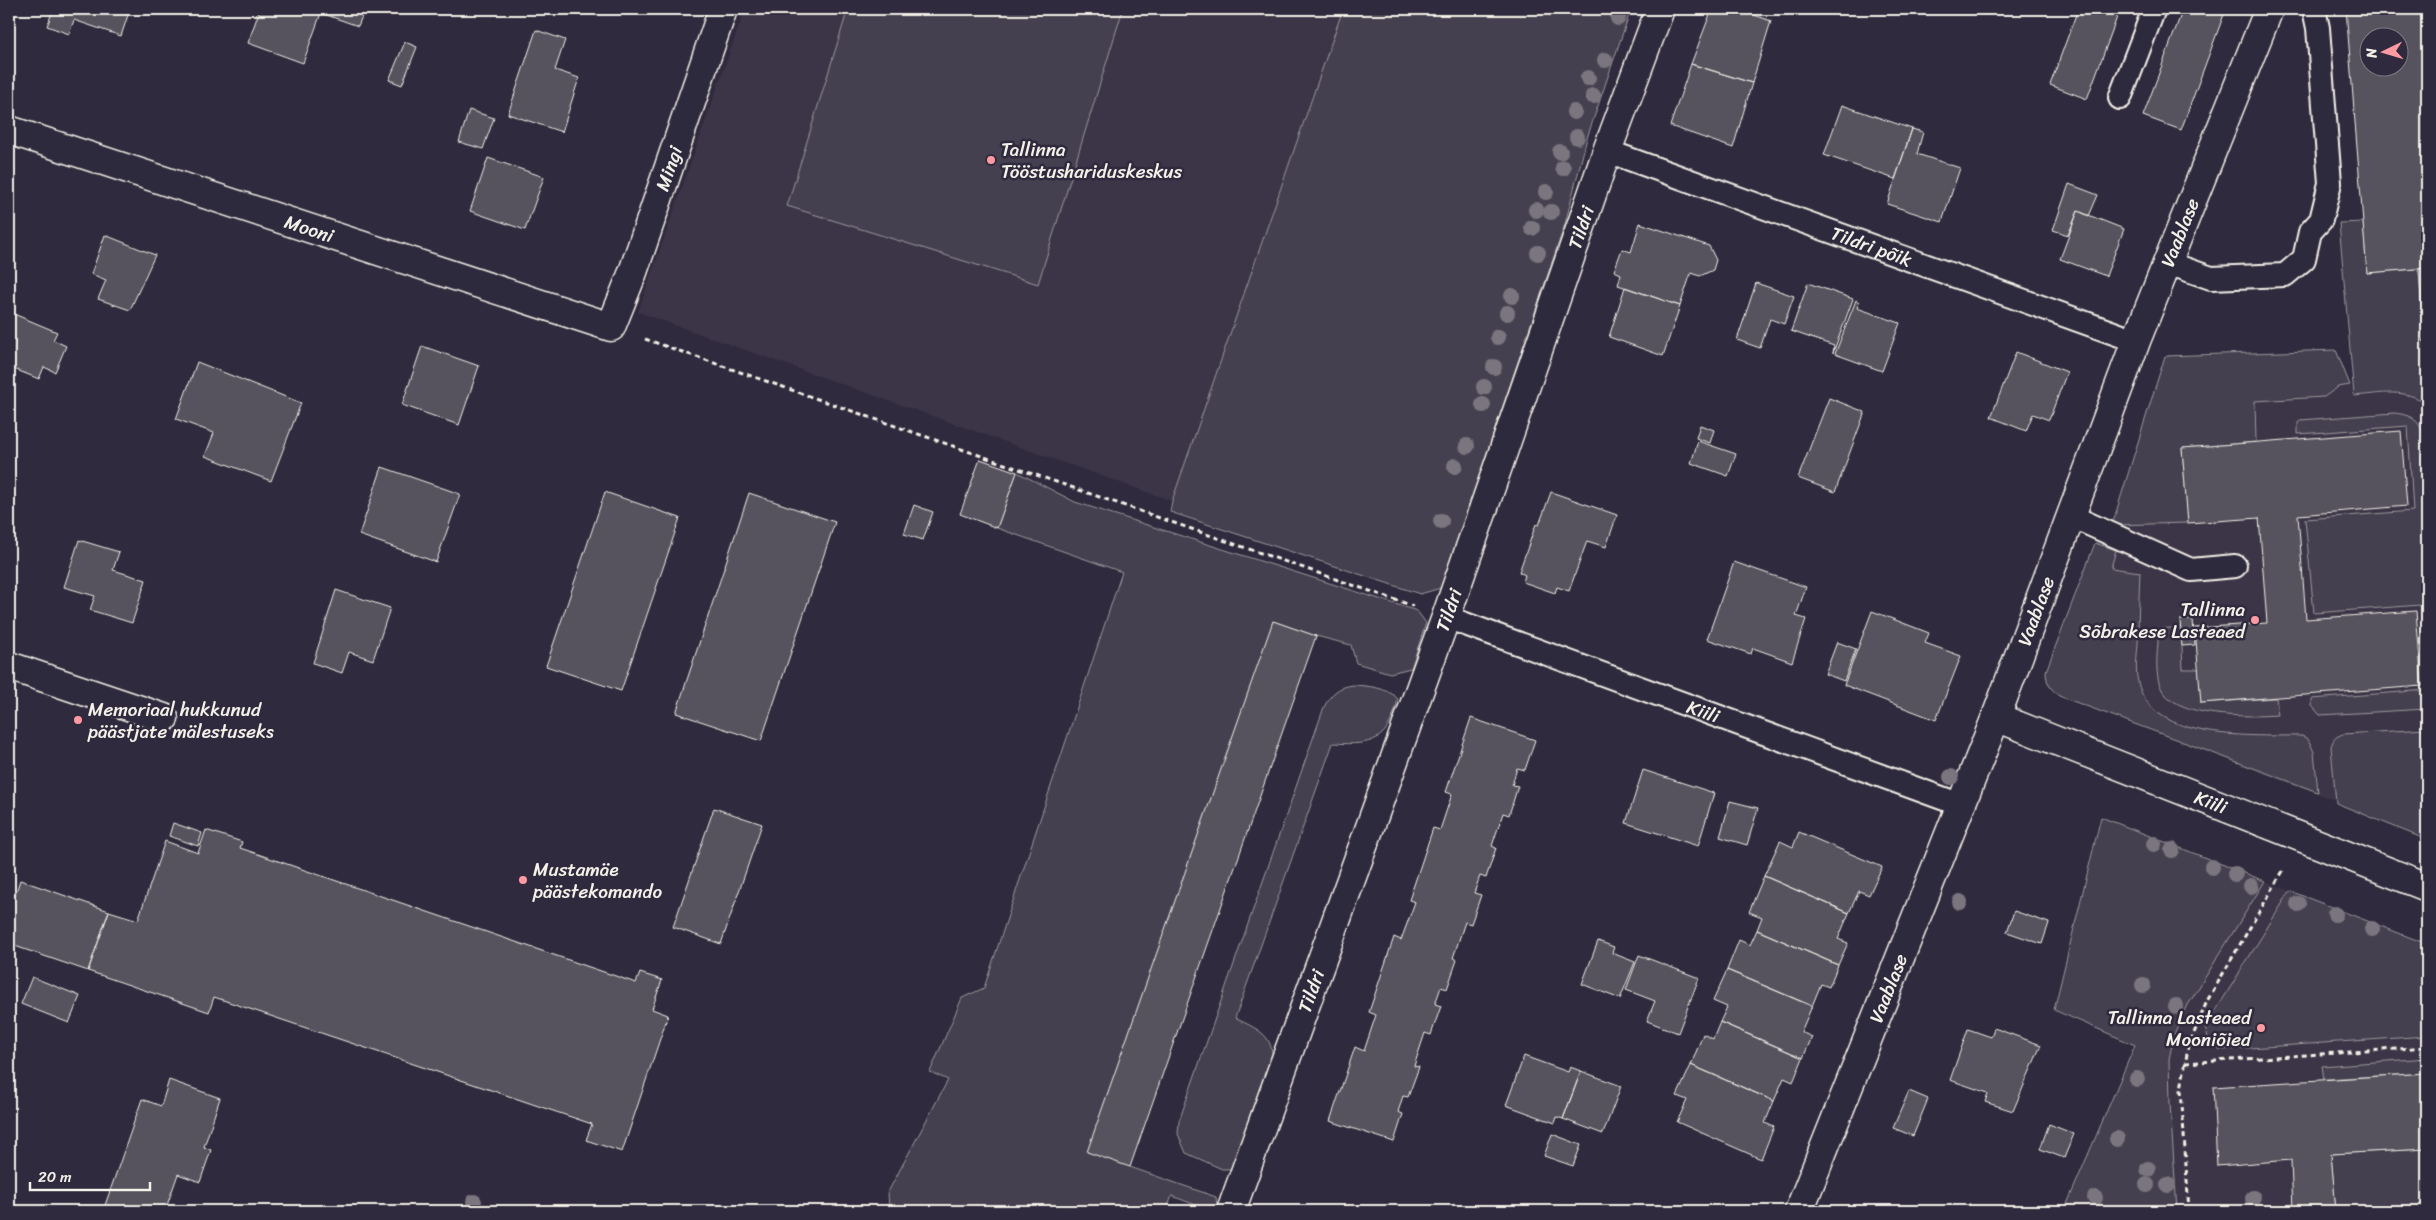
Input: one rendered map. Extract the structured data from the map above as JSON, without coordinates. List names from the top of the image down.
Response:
{
  "streets": {
    "street": [
      "Mingi",
      "Mooni",
      "Tildri",
      "Vaablase",
      "Kiili"
    ],
    "lane": ["Tildri põik"]
  },
  "crossings": [
    ["Mingi", "Mooni"],
    ["Tildri", "Tildri põik"],
    ["Tildri", "Kiili"],
    ["Vaablase", "Tildri põik"],
    ["Vaablase", "Kiili"]
  ],
  "places": [
    "Tallinna Tööstushariduskeskus",
    "Tallinna Sõbrakese Lasteaed",
    "Memoriaal hukkunud päästjate mälestuseks",
    "Mustamäe päästekomando",
    "Tallinna Lasteaed Mooniõied"
  ],
  "scale_bar": "20 m",
  "north": "left"
}
